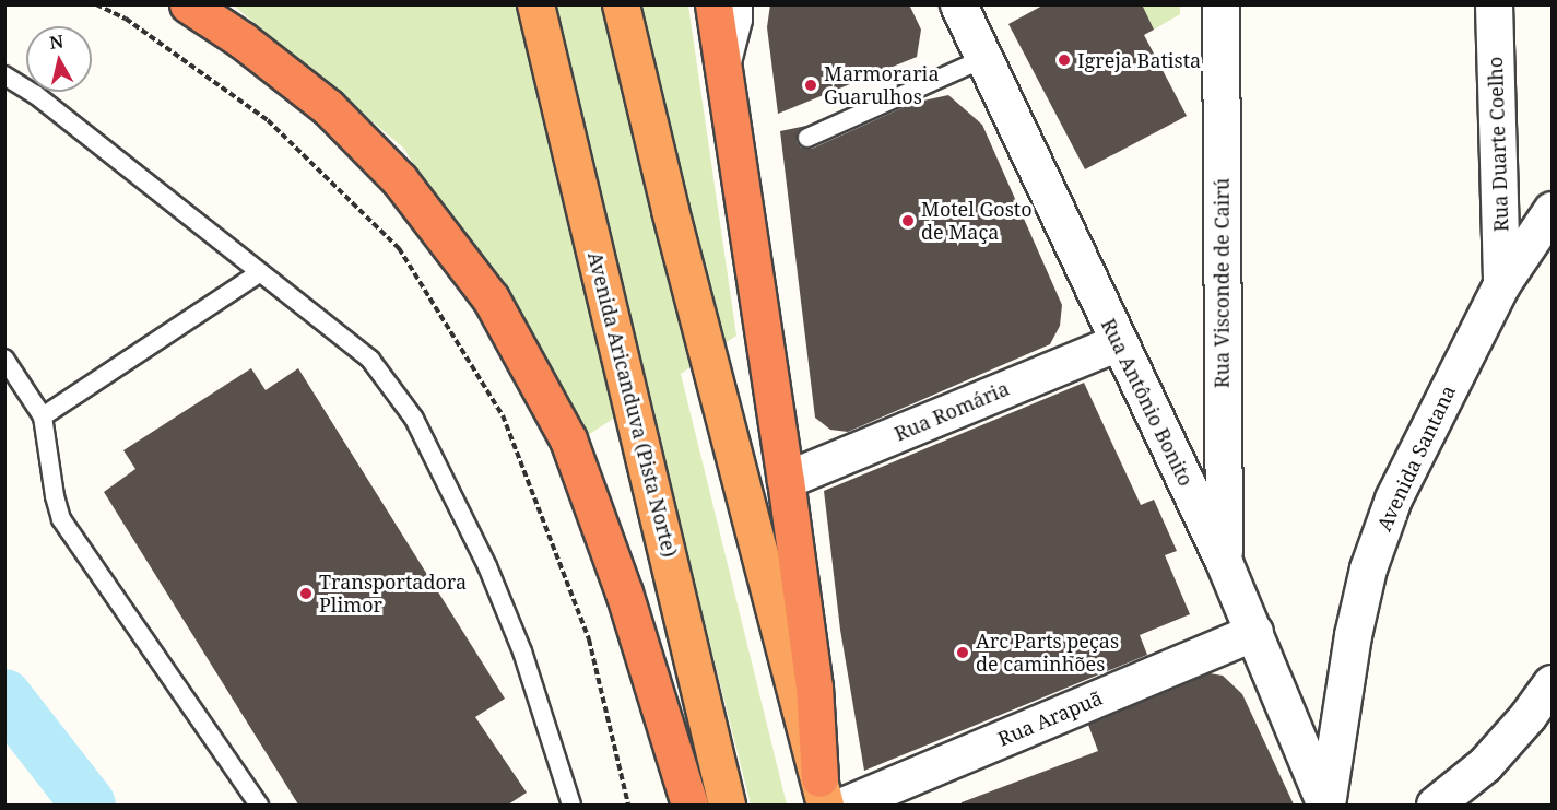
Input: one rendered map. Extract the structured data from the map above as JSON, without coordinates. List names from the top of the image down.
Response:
{
  "streets": {
    "highway": ["Avenida Aricanduva (Pista Norte)"],
    "street": [
      "Rua Duarte Coelho",
      "Rua Visconde de Cairú",
      "Rua Antônio Bonito",
      "Rua Romária",
      "Avenida Santana",
      "Rua Arapuã"
    ]
  },
  "crossings": [
    ["Rua Duarte Coelho", "Avenida Santana"],
    ["Rua Visconde de Cairú", "Rua Antônio Bonito"],
    ["Rua Antônio Bonito", "Rua Romária"],
    ["Rua Antônio Bonito", "Avenida Santana"],
    ["Rua Antônio Bonito", "Rua Arapuã"]
  ],
  "places": [
    "Igreja Batista",
    "Marmoraria Guarulhos",
    "Motel Gosto de Maça",
    "Transportadora Plimor",
    "Arc Parts peças de caminhões"
  ],
  "north": "top"
}
